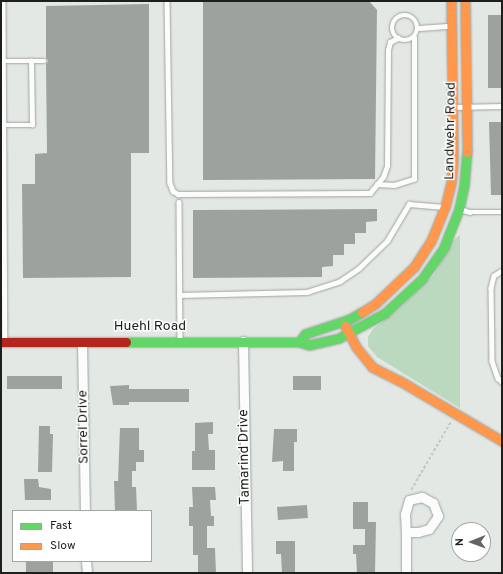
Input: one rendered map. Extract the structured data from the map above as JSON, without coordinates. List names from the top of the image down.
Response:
{
  "streets": {
    "street": [
      "Landwehr Road",
      "Huehl Road",
      "Sorrel Drive",
      "Tamarind Drive"
    ]
  },
  "crossings": [
    ["Landwehr Road", "Huehl Road"],
    ["Huehl Road", "Sorrel Drive"],
    ["Huehl Road", "Tamarind Drive"]
  ],
  "legend": ["Fast", "Slow"],
  "north": "left"
}
